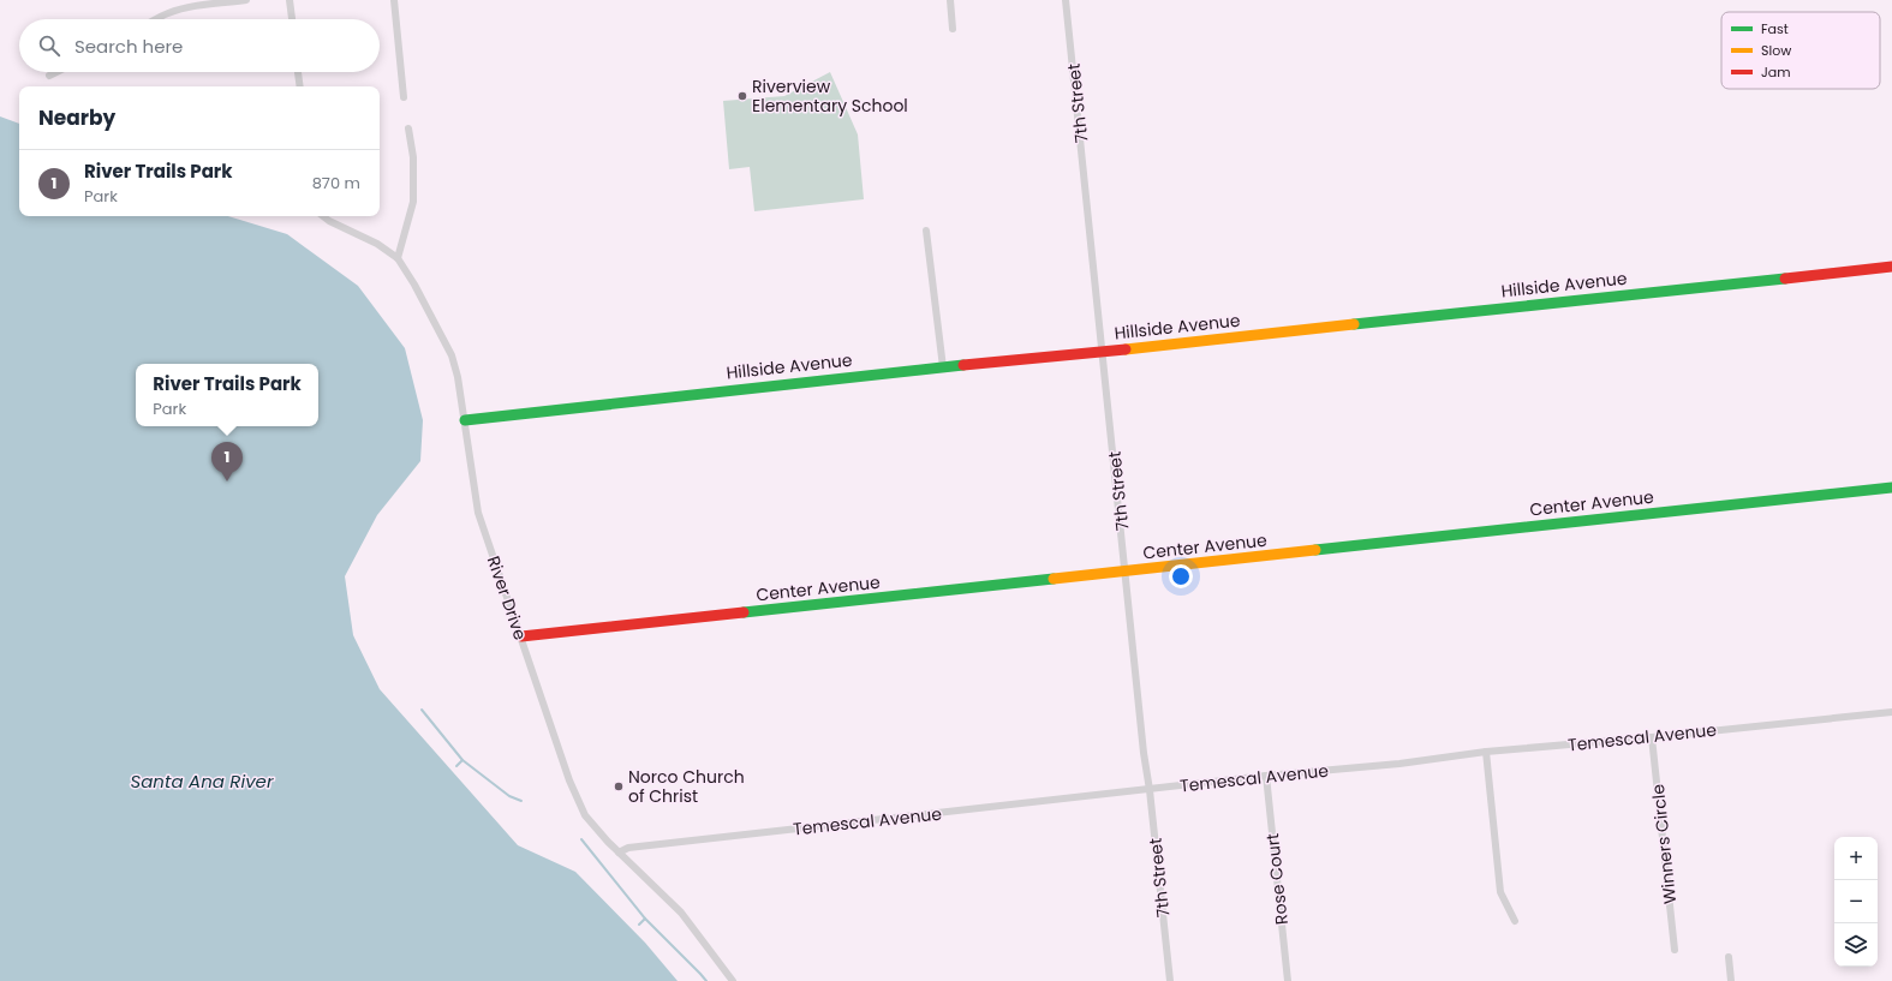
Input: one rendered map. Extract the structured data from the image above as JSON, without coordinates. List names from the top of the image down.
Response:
{
  "streets": {
    "street": [
      "7th Street",
      "Hillside Avenue",
      "Center Avenue",
      "River Drive",
      "Temescal Avenue",
      "Winners Circle",
      "Rose Court"
    ]
  },
  "crossings": [
    ["7th Street", "Hillside Avenue"],
    ["7th Street", "Center Avenue"],
    ["7th Street", "Temescal Avenue"],
    ["Hillside Avenue", "River Drive"],
    ["Center Avenue", "River Drive"],
    ["River Drive", "Temescal Avenue"],
    ["Temescal Avenue", "Winners Circle"],
    ["Temescal Avenue", "Rose Court"]
  ],
  "water": ["Santa Ana River"],
  "places": ["Riverview Elementary School", "Norco Church of Christ"],
  "legend": ["Fast", "Slow", "Jam"],
  "page": {
    "search": "Search here",
    "heading": "Nearby",
    "list": [
      {
        "mark": "1",
        "name": "River Trails Park",
        "note": "Park",
        "value": "870 m"
      }
    ],
    "popup": ["River Trails Park", "Park"],
    "pins": "1",
    "map_buttons": ["+", "−"]
  }
}
